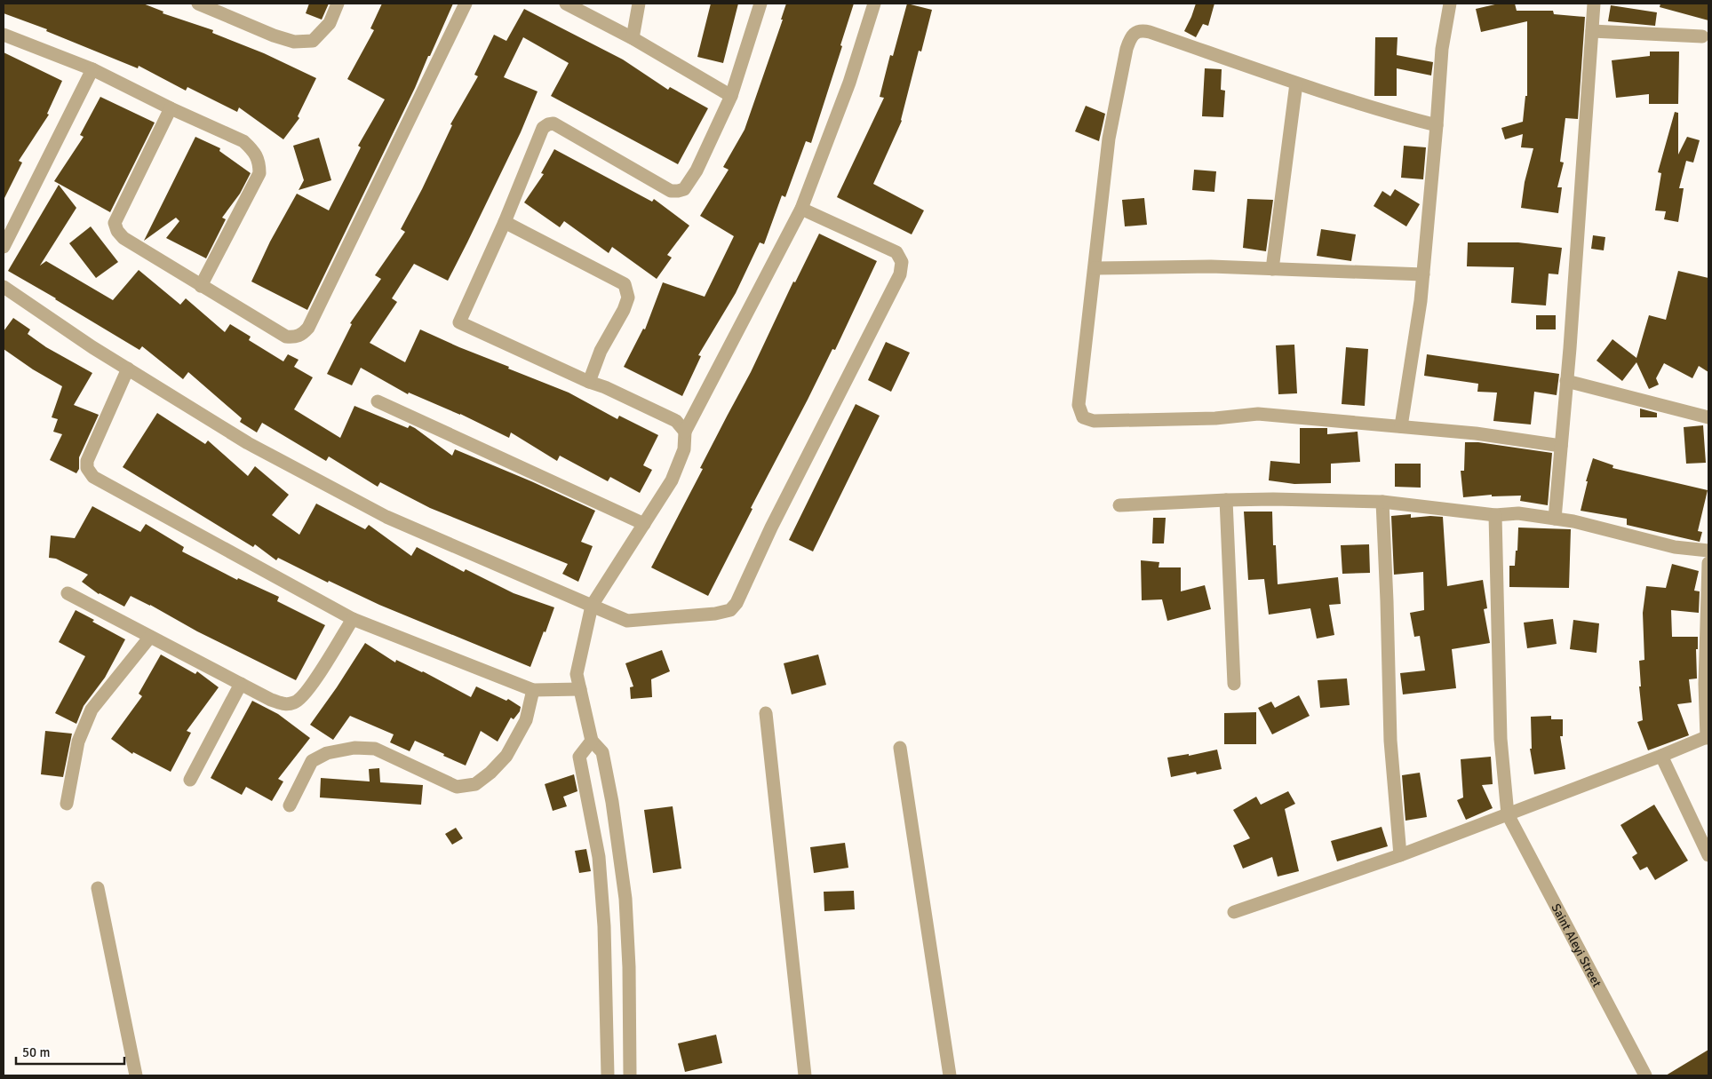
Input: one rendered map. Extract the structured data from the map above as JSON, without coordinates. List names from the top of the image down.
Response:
{
  "streets": {
    "street": ["Saint Aleyi Street"]
  },
  "scale_bar": "50 m"
}
